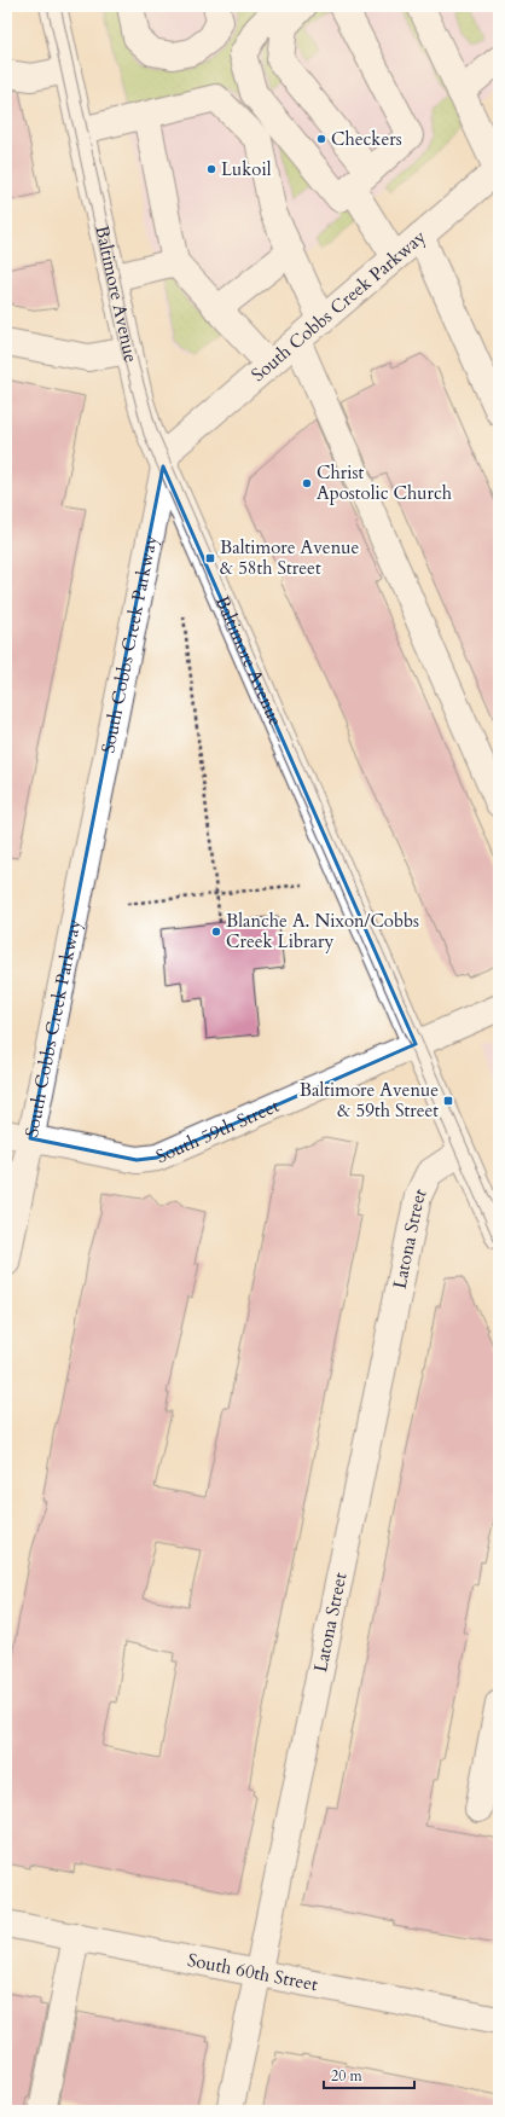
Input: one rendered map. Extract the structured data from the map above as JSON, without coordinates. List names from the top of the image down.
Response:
{
  "streets": {
    "main road": [
      "Baltimore Avenue",
      "South Cobbs Creek Parkway",
      "South 59th Street",
      "Latona Street",
      "South 60th Street"
    ]
  },
  "crossings": [
    ["Baltimore Avenue", "South Cobbs Creek Parkway"],
    ["Baltimore Avenue", "South 59th Street"],
    ["Baltimore Avenue", "Latona Street"],
    ["South Cobbs Creek Parkway", "South 59th Street"],
    ["Latona Street", "South 60th Street"]
  ],
  "places": {
    "other": [
      "Checkers",
      "Lukoil",
      "Christ Apostolic Church",
      "Blanche A. Nixon/Cobbs Creek Library"
    ],
    "transit": ["Baltimore Avenue & 58th Street", "Baltimore Avenue & 59th Street"]
  },
  "scale_bar": "20 m"
}
